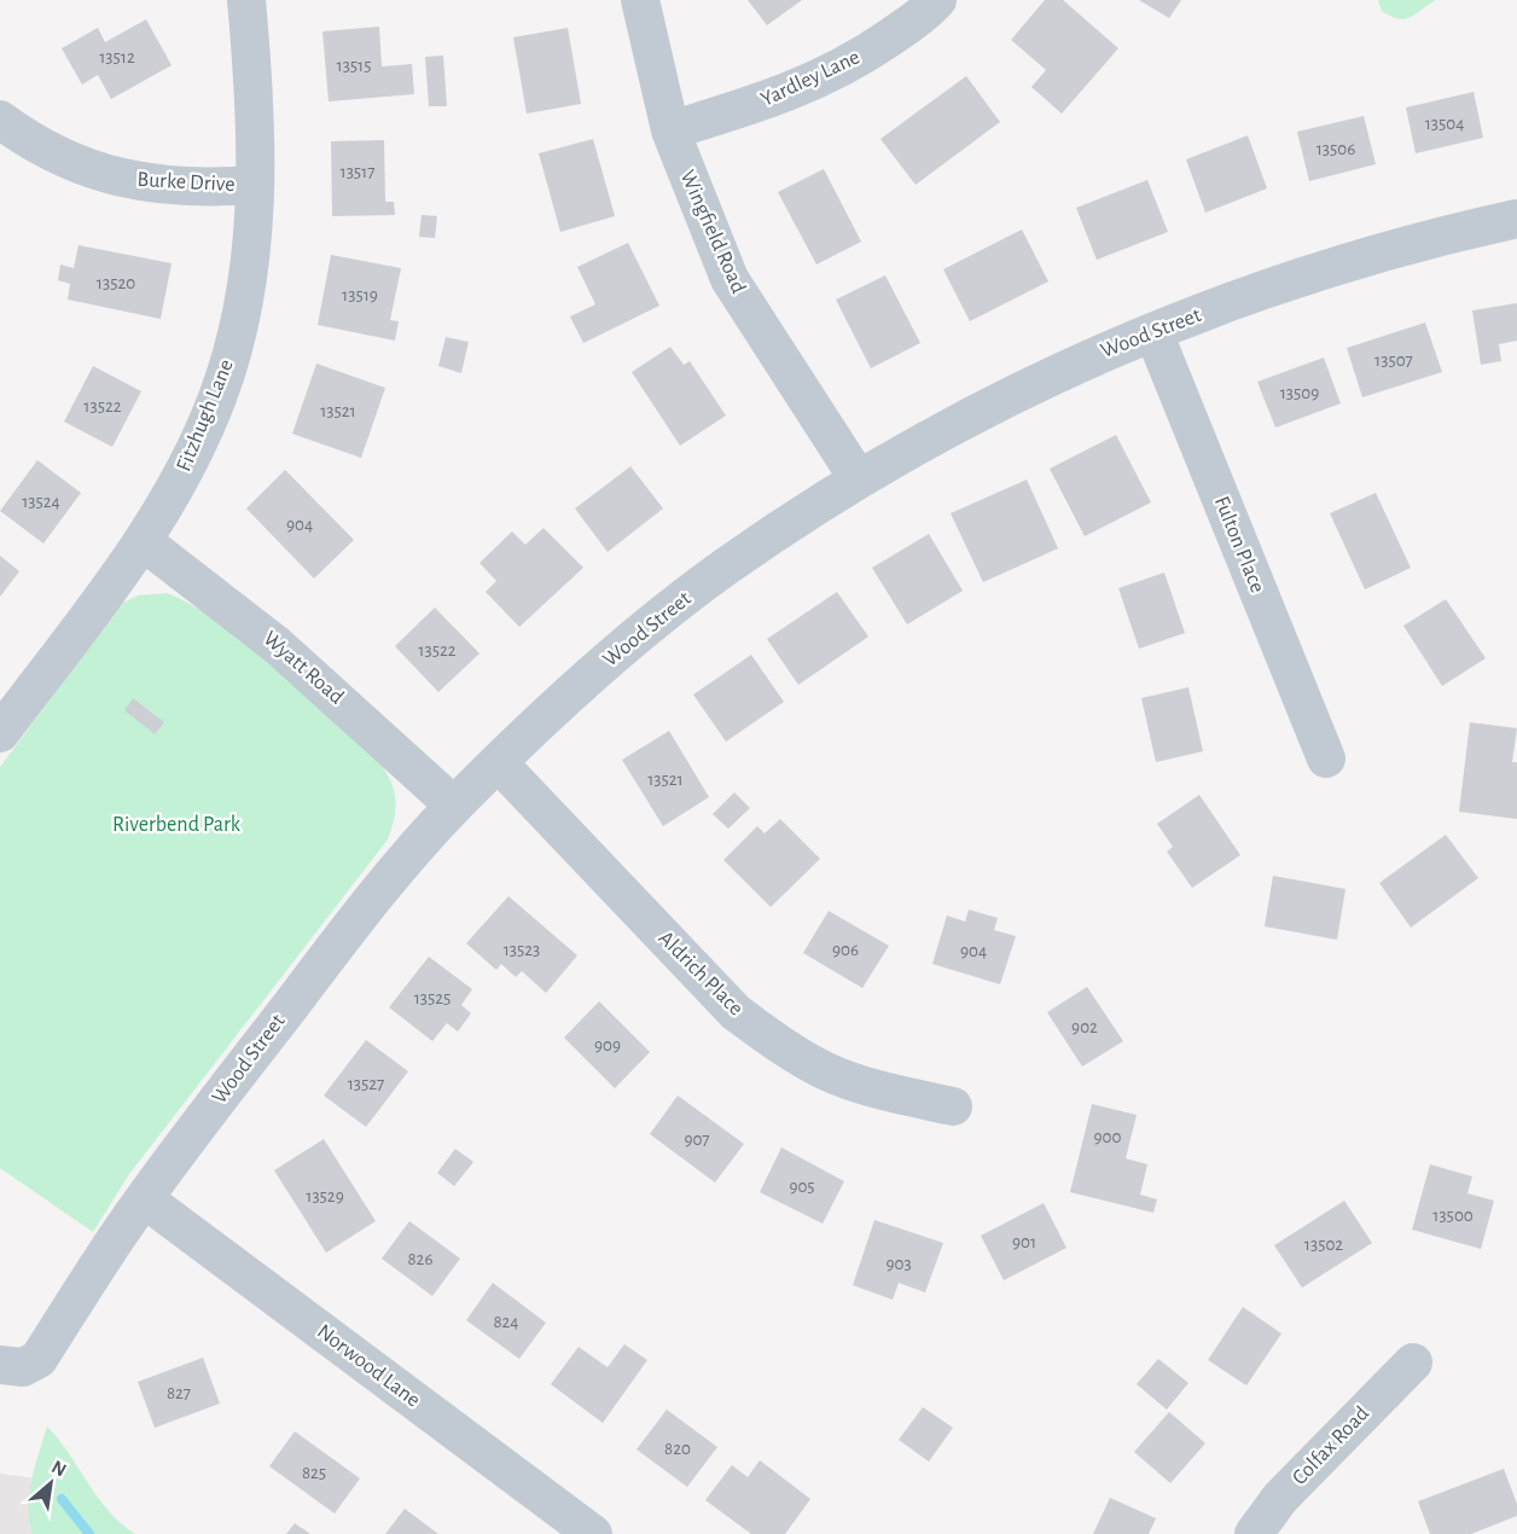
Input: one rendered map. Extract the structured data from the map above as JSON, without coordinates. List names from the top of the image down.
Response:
{
  "streets": {
    "street": [
      "Yardley Lane",
      "Burke Drive",
      "Wingfield Road",
      "Wood Street",
      "Fitzhugh Lane",
      "Fulton Place",
      "Wyatt Road",
      "Aldrich Place",
      "Norwood Lane",
      "Colfax Road"
    ]
  },
  "crossings": [
    ["Yardley Lane", "Wingfield Road"],
    ["Burke Drive", "Fitzhugh Lane"],
    ["Wingfield Road", "Wood Street"],
    ["Wood Street", "Fulton Place"],
    ["Wood Street", "Wyatt Road"],
    ["Wood Street", "Aldrich Place"],
    ["Wood Street", "Norwood Lane"],
    ["Fitzhugh Lane", "Wyatt Road"]
  ],
  "parks": ["Riverbend Park"],
  "house_numbers": [
    "13512",
    "13515",
    "13504",
    "13506",
    "13517",
    "13520",
    "13519",
    "13507",
    "13509",
    "13522",
    "13521",
    "13524",
    "904",
    "13522",
    "13521",
    "13523",
    "906",
    "904",
    "13525",
    "902",
    "909",
    "13527",
    "900",
    "907",
    "905",
    "13529",
    "13500",
    "901",
    "13502",
    "826",
    "903",
    "824",
    "827",
    "820",
    "825"
  ],
  "north": "top right"
}
